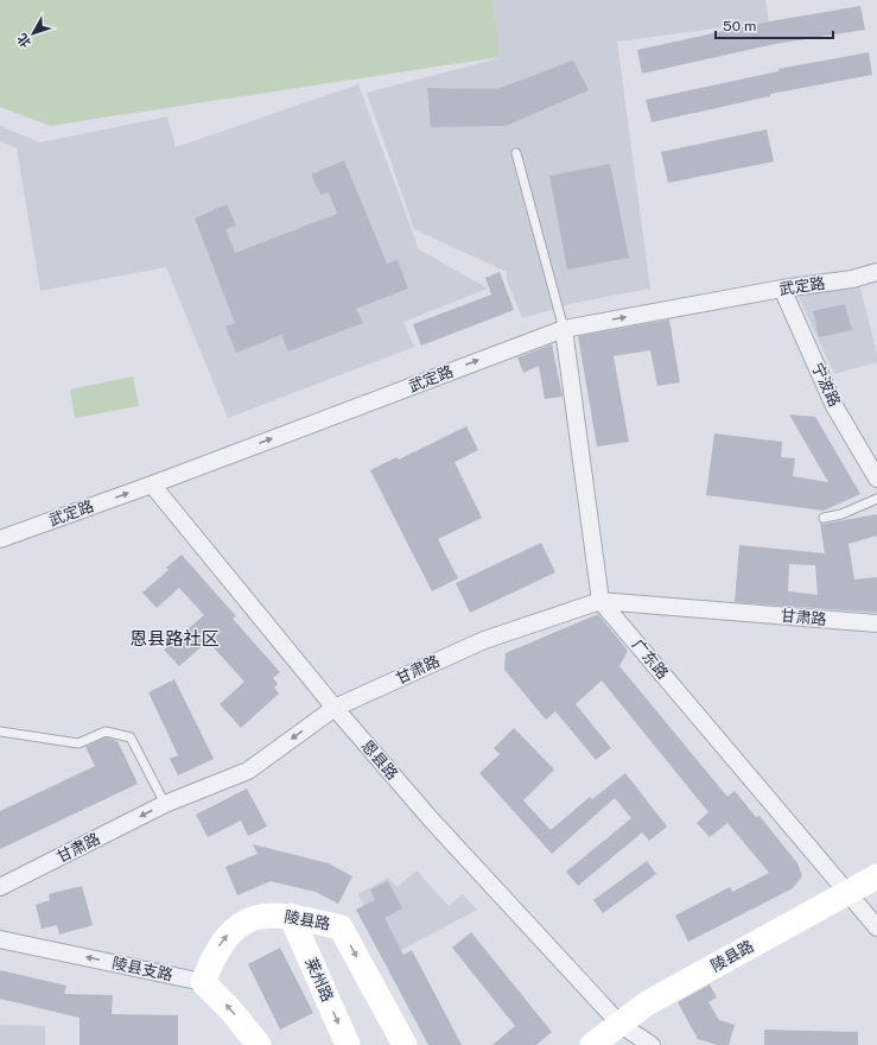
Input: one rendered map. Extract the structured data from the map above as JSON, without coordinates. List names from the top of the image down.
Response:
{
  "streets": {
    "street": [
      "武定路",
      "宁波路",
      "甘肃路",
      "广东路",
      "恩县路",
      "陵县路",
      "陵县支路",
      "莱州路"
    ]
  },
  "crossings": [
    ["武定路", "宁波路"],
    ["武定路", "恩县路"],
    ["甘肃路", "广东路"],
    ["甘肃路", "恩县路"],
    ["广东路", "陵县路"],
    ["恩县路", "陵县路"],
    ["陵县路", "陵县支路"],
    ["陵县路", "莱州路"]
  ],
  "one_way": ["武定路", "甘肃路", "陵县支路"],
  "districts": ["恩县路社区"],
  "scale_bar": "50 m",
  "north": "bottom left"
}
